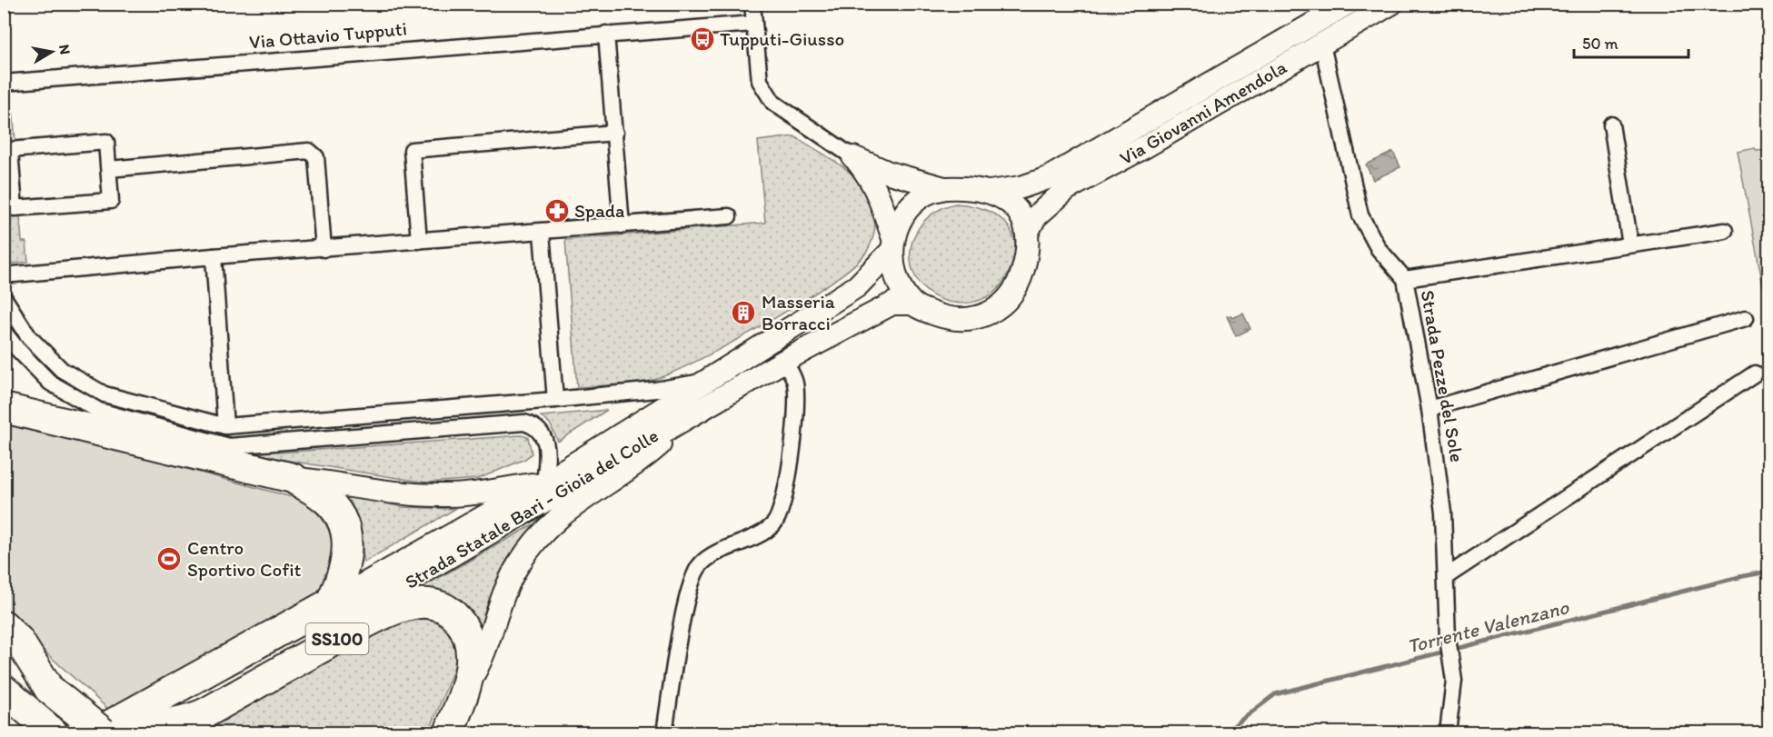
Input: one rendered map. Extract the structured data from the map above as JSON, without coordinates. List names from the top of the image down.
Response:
{
  "streets": {
    "highway": ["SS100"],
    "main road": ["Via Giovanni Amendola", "Strada Statale Bari - Gioia del Colle"],
    "street": ["Via Ottavio Tupputi", "Strada Pezze del Sole"]
  },
  "crossings": [
    ["Via Giovanni Amendola", "Strada Pezze del Sole"],
    ["Via Giovanni Amendola", "Strada Statale Bari - Gioia del Colle"],
    ["Strada Statale Bari - Gioia del Colle", "SS100"]
  ],
  "water": ["Torrente Valenzano"],
  "places": {
    "bus stop": ["Tupputi-Giusso"],
    "pharmacy": ["Spada"],
    "building": ["Masseria Borracci"],
    "sports": ["Centro Sportivo Cofit"]
  },
  "scale_bar": "50 m",
  "north": "right"
}
